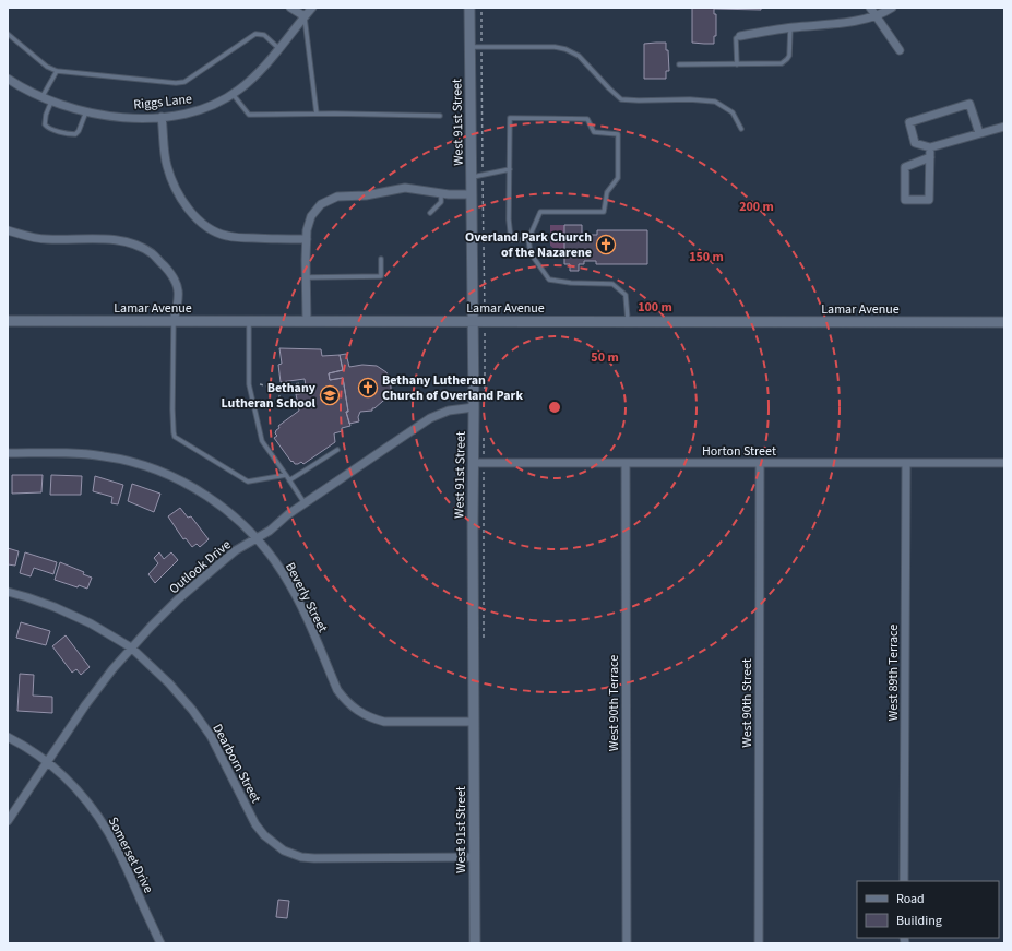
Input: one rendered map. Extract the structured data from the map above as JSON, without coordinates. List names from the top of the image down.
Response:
{
  "streets": {
    "street": [
      "Riggs Lane",
      "West 91st Street",
      "Lamar Avenue",
      "Horton Street",
      "Outlook Drive",
      "Beverly Street",
      "West 89th Terrace",
      "West 90th Terrace",
      "West 90th Street",
      "Dearborn Street",
      "Somerset Drive"
    ]
  },
  "crossings": [
    ["West 91st Street", "Lamar Avenue"],
    ["West 91st Street", "Horton Street"],
    ["West 91st Street", "Outlook Drive"],
    ["West 91st Street", "Beverly Street"],
    ["West 91st Street", "Dearborn Street"],
    ["Horton Street", "West 89th Terrace"],
    ["Horton Street", "West 90th Terrace"],
    ["Horton Street", "West 90th Street"],
    ["Outlook Drive", "Beverly Street"],
    ["Outlook Drive", "Dearborn Street"],
    ["Outlook Drive", "Somerset Drive"]
  ],
  "places": {
    "church": ["Overland Park Church of the Nazarene", "Bethany Lutheran Church of Overland Park"],
    "school or university": ["Bethany Lutheran School"]
  },
  "legend": ["Road", "Building"],
  "rings": [
    "200 m",
    "150 m",
    "100 m",
    "50 m"
  ]
}
